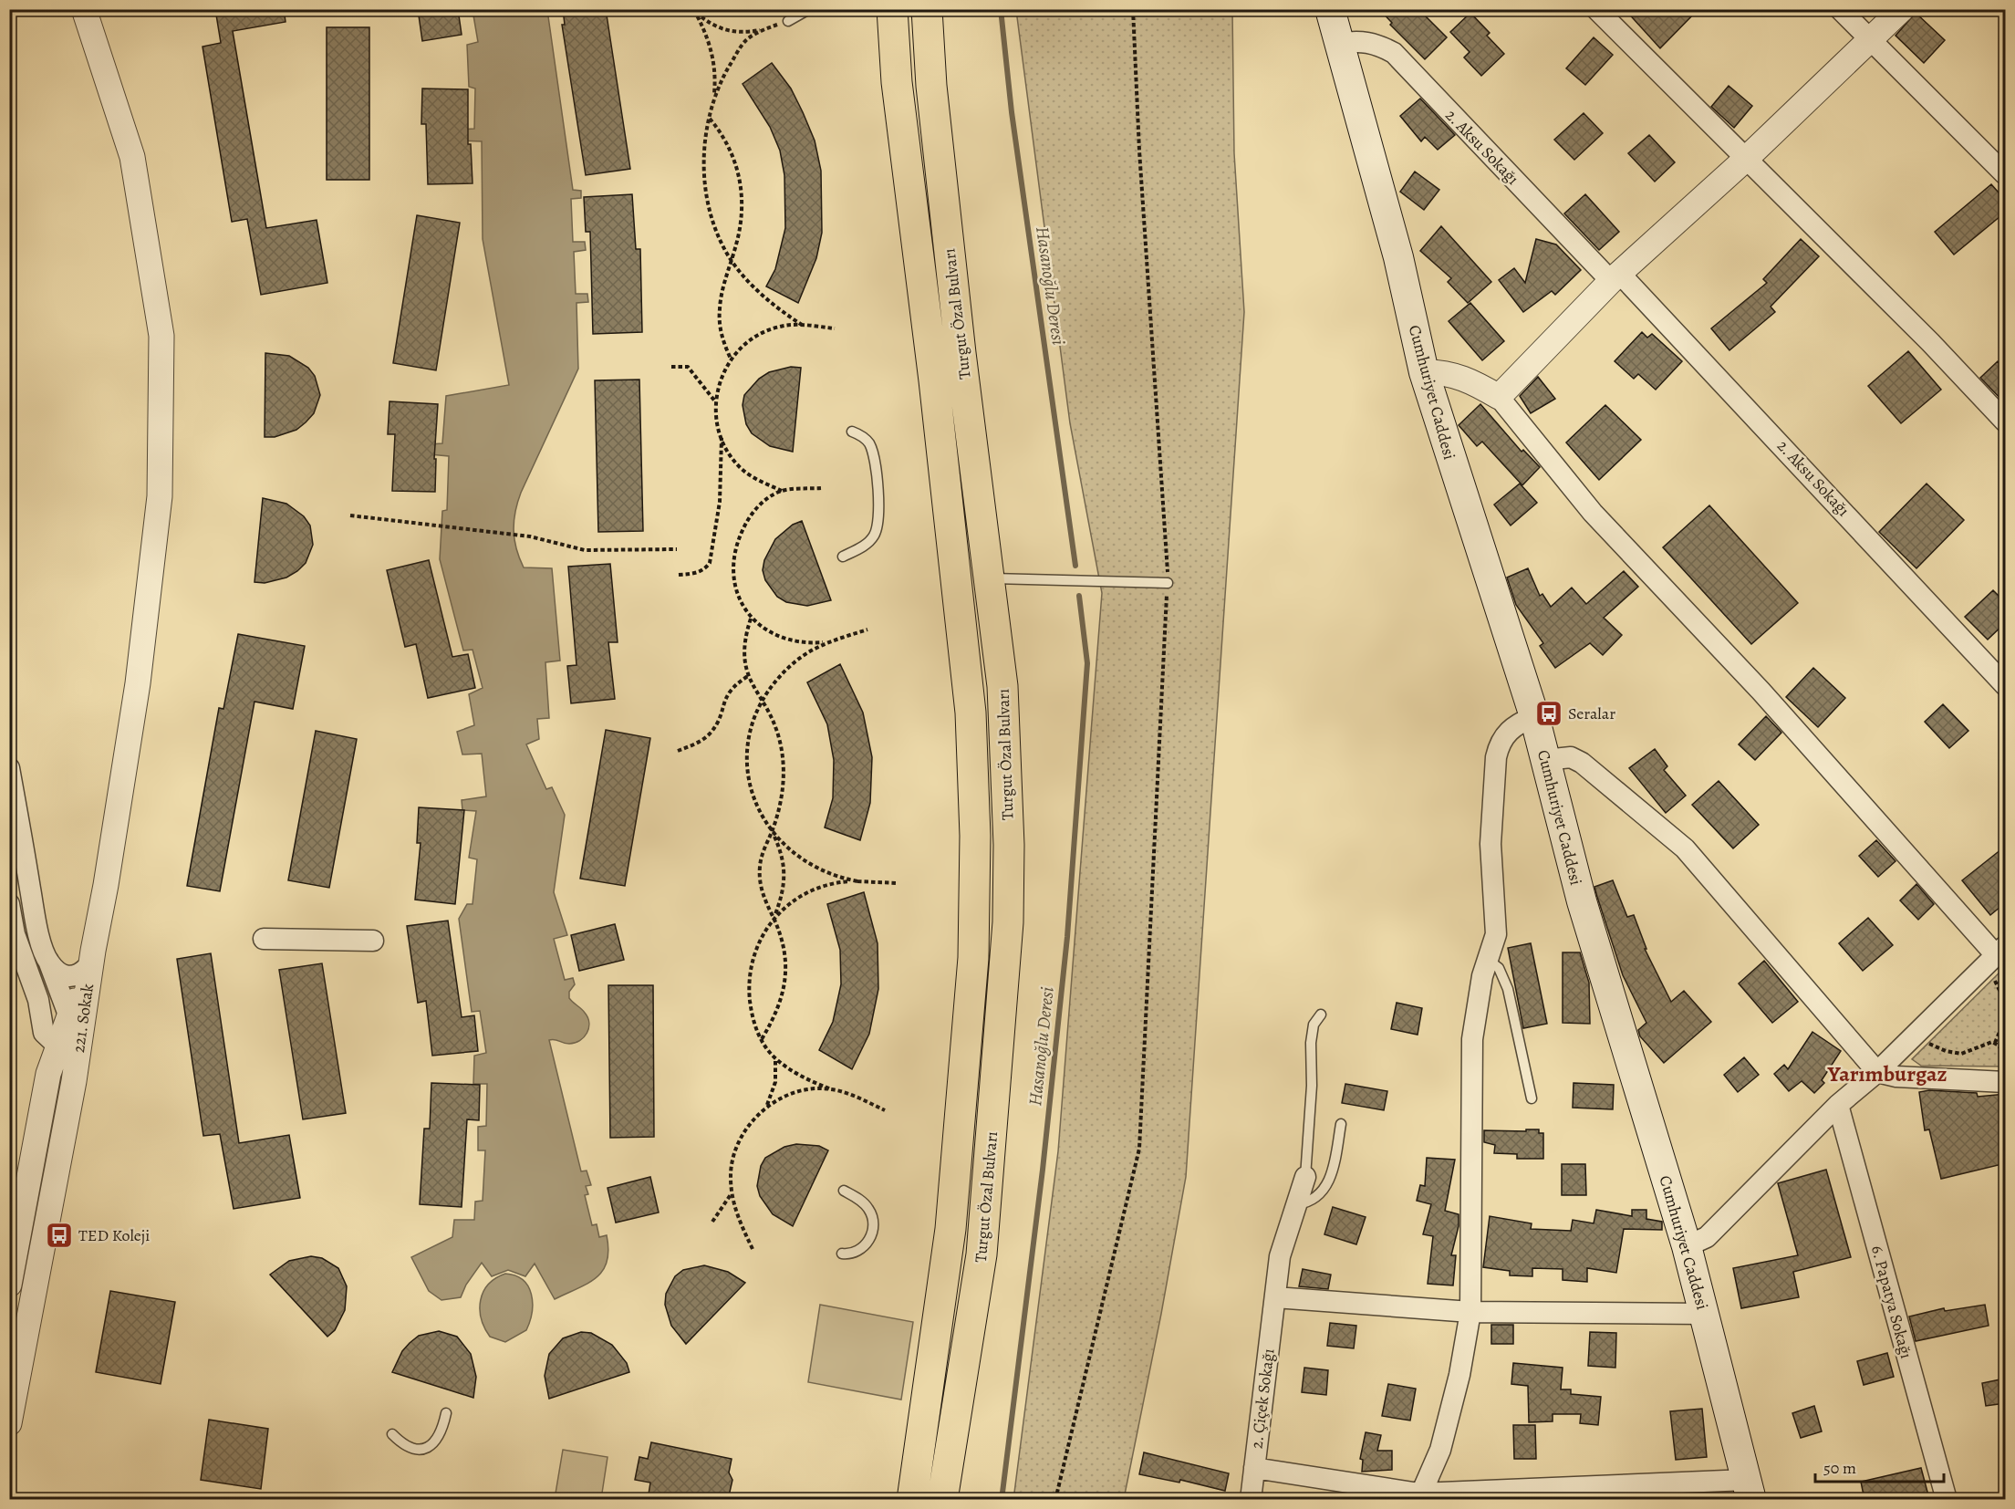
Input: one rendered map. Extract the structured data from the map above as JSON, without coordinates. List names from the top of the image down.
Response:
{
  "streets": {
    "main road": ["Turgut Özal Bulvarı", "Cumhuriyet Caddesi"],
    "street": [
      "2. Aksu Sokağı",
      "221. Sokak",
      "6. Papatya Sokağı",
      "2. Çiçek Sokağı"
    ]
  },
  "crossings": [
    ["2. Aksu Sokağı", "Cumhuriyet Caddesi"]
  ],
  "districts": ["Yarımburgaz"],
  "water": ["Hasanoğlu Deresi"],
  "places": {
    "bus stop": ["Seralar", "TED Koleji"]
  },
  "scale_bar": "50 m"
}
